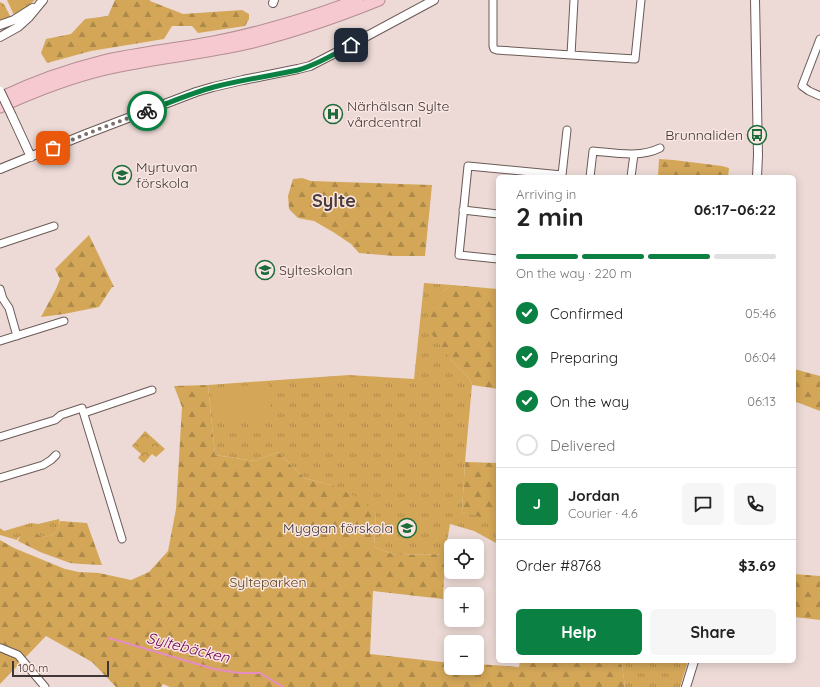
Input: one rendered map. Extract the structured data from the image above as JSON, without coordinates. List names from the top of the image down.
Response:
{
  "districts": ["Sylte"],
  "water": ["Syltebäcken"],
  "parks": ["Sylteparken"],
  "places": {
    "hospital": ["Närhälsan Sylte vårdcentral"],
    "bus stop": ["Brunnaliden"],
    "school or university": ["Myrtuvan förskola", "Sylteskolan", "Myggan förskola"]
  },
  "scale_bar": "100 m",
  "page": {
    "heading": ["2 min", "Arriving in", "06:17–06:22"],
    "panel": [
      "Jordan",
      "Courier · 4.6",
      "Order #8768",
      "$3.69"
    ],
    "bar": "On the way · 220 m",
    "list": [
      ["Confirmed", "05:46"],
      ["Preparing", "06:04"],
      ["On the way", "06:13"],
      "Delivered"
    ],
    "round": "J",
    "map_buttons": ["+", "−"],
    "buttons": ["Help", "Share"],
    "scale": "100 m"
  }
}
